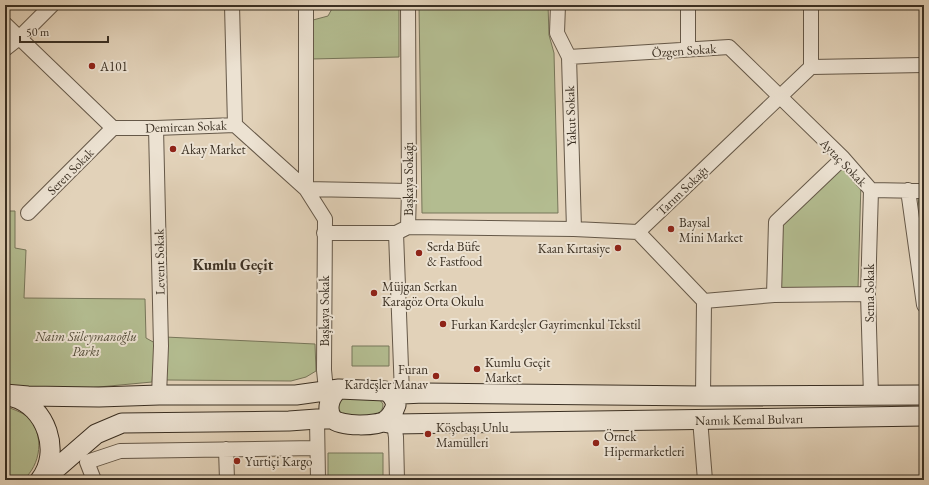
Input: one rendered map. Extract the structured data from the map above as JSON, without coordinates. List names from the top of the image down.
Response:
{
  "streets": {
    "main road": ["Namık Kemal Bulvarı"],
    "street": [
      "Özgen Sokak",
      "Yakut Sokak",
      "Demircan Sokak",
      "Aytaç Sokak",
      "Seren Sokak",
      "Başkaya Sokağı",
      "Tarım Sokağı",
      "Levent Sokak",
      "Sema Sokak",
      "Başkaya Sokak"
    ]
  },
  "crossings": [
    ["Özgen Sokak", "Yakut Sokak"],
    ["Özgen Sokak", "Aytaç Sokak"],
    ["Özgen Sokak", "Tarım Sokağı"],
    ["Demircan Sokak", "Seren Sokak"],
    ["Demircan Sokak", "Levent Sokak"],
    ["Demircan Sokak", "Başkaya Sokak"],
    ["Aytaç Sokak", "Tarım Sokağı"],
    ["Aytaç Sokak", "Sema Sokak"],
    ["Başkaya Sokağı", "Namık Kemal Bulvarı"],
    ["Levent Sokak", "Namık Kemal Bulvarı"],
    ["Sema Sokak", "Namık Kemal Bulvarı"],
    ["Başkaya Sokak", "Namık Kemal Bulvarı"]
  ],
  "districts": ["Kumlu Geçit"],
  "parks": ["Naim Süleymanoğlu Parkı"],
  "places": [
    "A101",
    "Akay Market",
    "Baysal Mini Market",
    "Kaan Kırtasiye",
    "Serda Büfe & Fastfood",
    "Müjgan Serkan Karagöz Orta Okulu",
    "Furkan Kardeşler Gayrimenkul Tekstil",
    "Kumlu Geçit Market",
    "Furan Kardeşler Manav",
    "Köşebaşı Unlu Mamülleri",
    "Örnek Hipermarketleri",
    "Yurtiçi Kargo"
  ],
  "scale_bar": "50 m"
}
